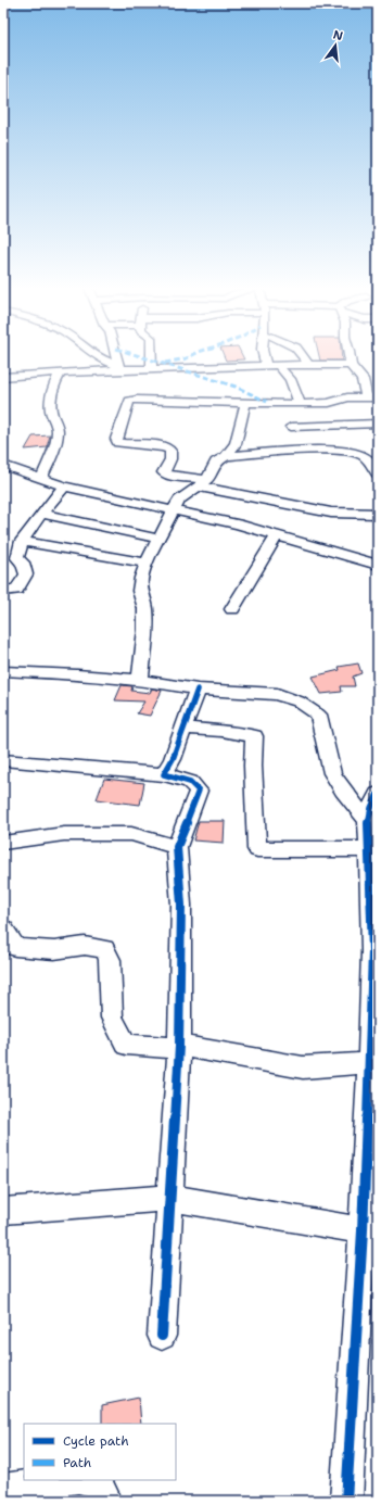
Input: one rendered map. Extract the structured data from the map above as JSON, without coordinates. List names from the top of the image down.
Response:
{
  "legend": ["Cycle path", "Path"],
  "north": "top"
}
